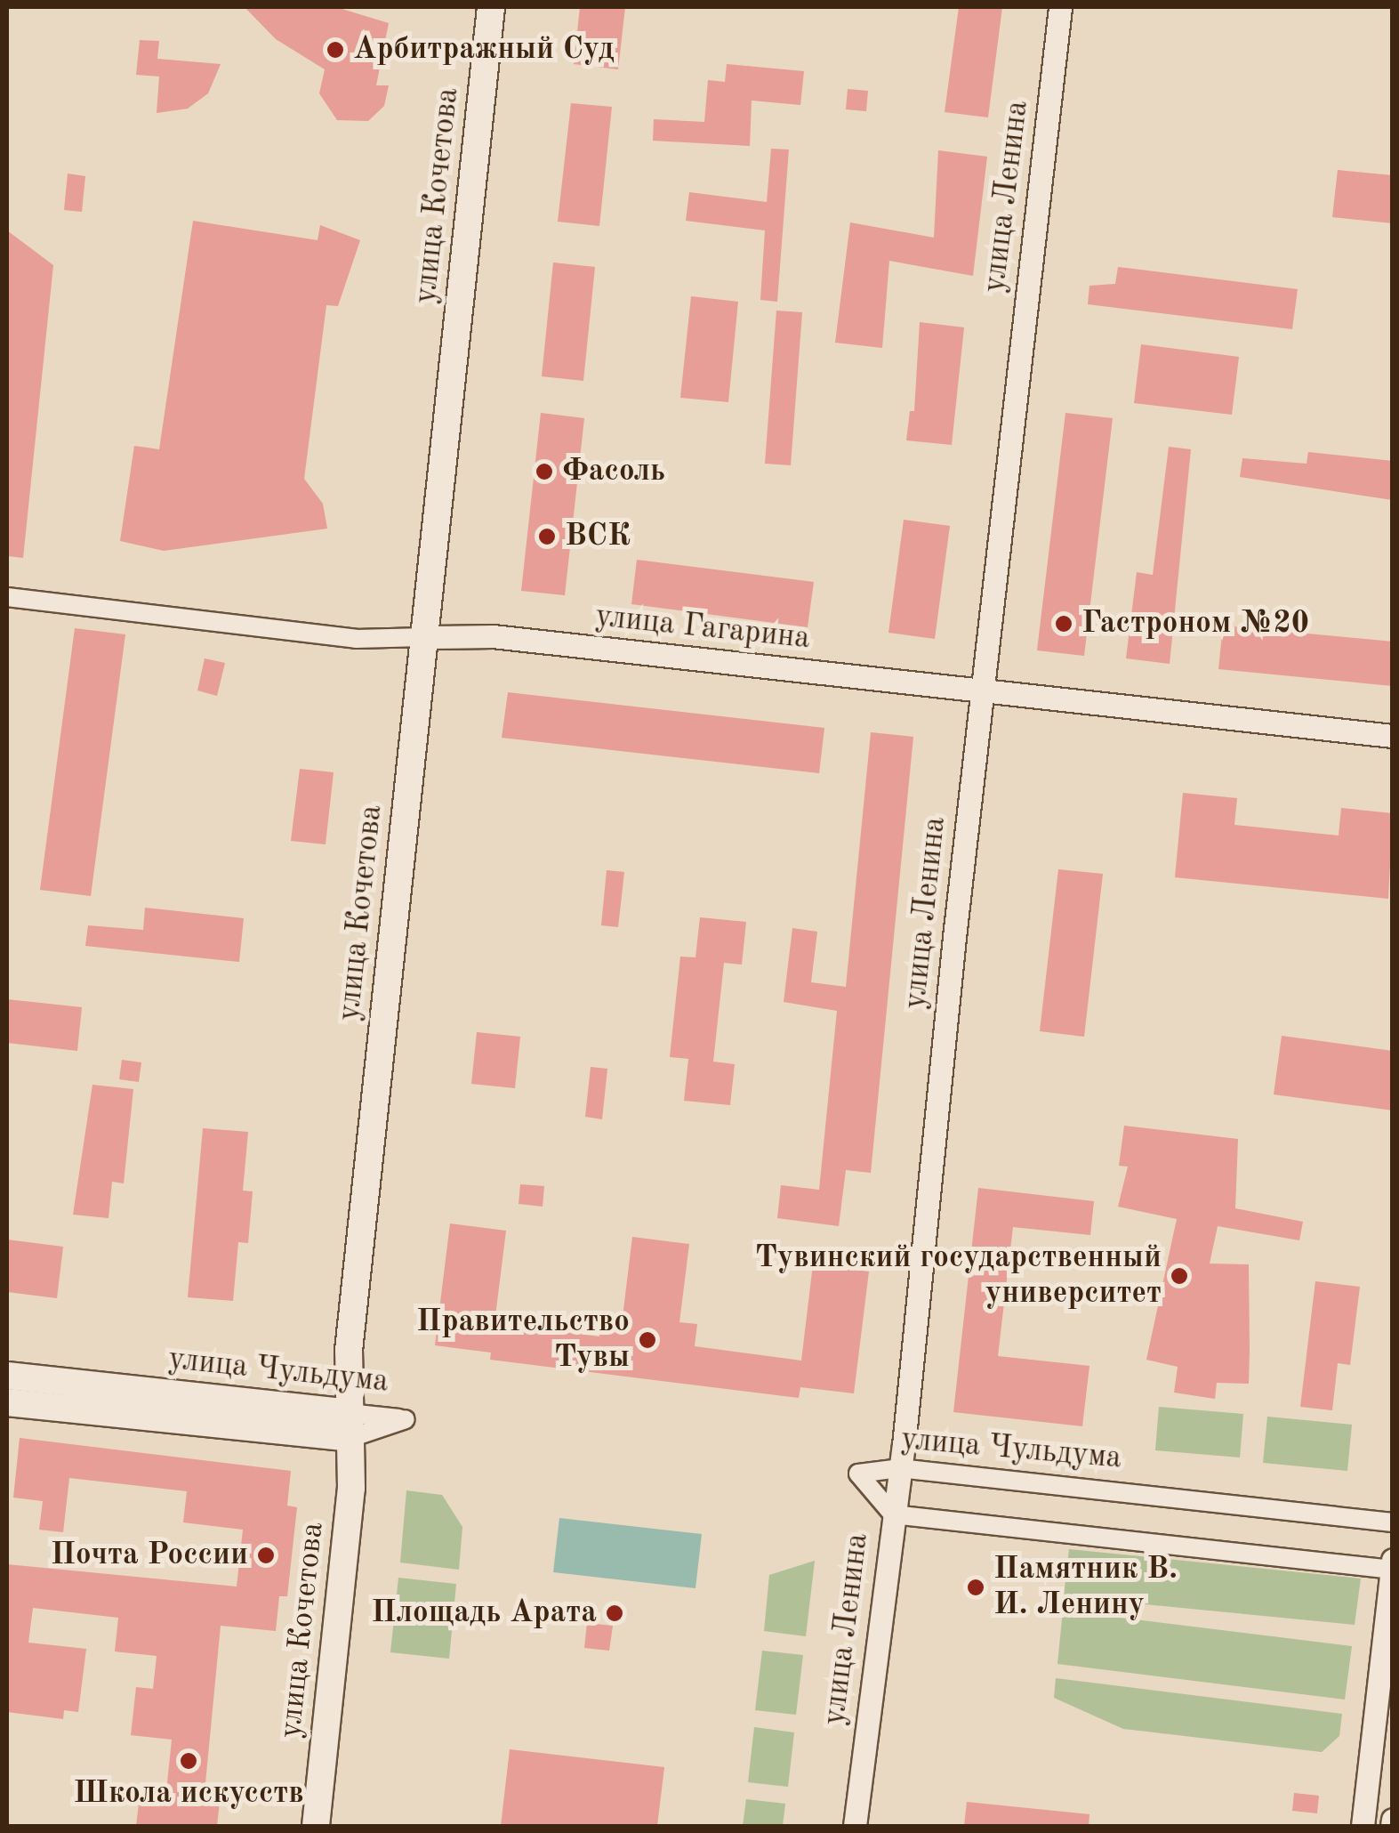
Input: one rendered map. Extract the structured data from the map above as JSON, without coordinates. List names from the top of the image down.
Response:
{
  "streets": {
    "main road": ["улица Кочетова", "улица Чульдума"],
    "street": ["улица Ленина", "улица Гагарина"]
  },
  "crossings": [
    ["улица Кочетова", "улица Гагарина"],
    ["улица Кочетова", "улица Чульдума"],
    ["улица Ленина", "улица Гагарина"],
    ["улица Ленина", "улица Чульдума"]
  ],
  "places": [
    "Арбитражный Суд",
    "Фасоль",
    "ВСК",
    "Гастроном №20",
    "Тувинский государственный университет",
    "Правительство Тувы",
    "Почта России",
    "Памятник В. И. Ленину",
    "Площадь Арата",
    "Школа искусств"
  ]
}
